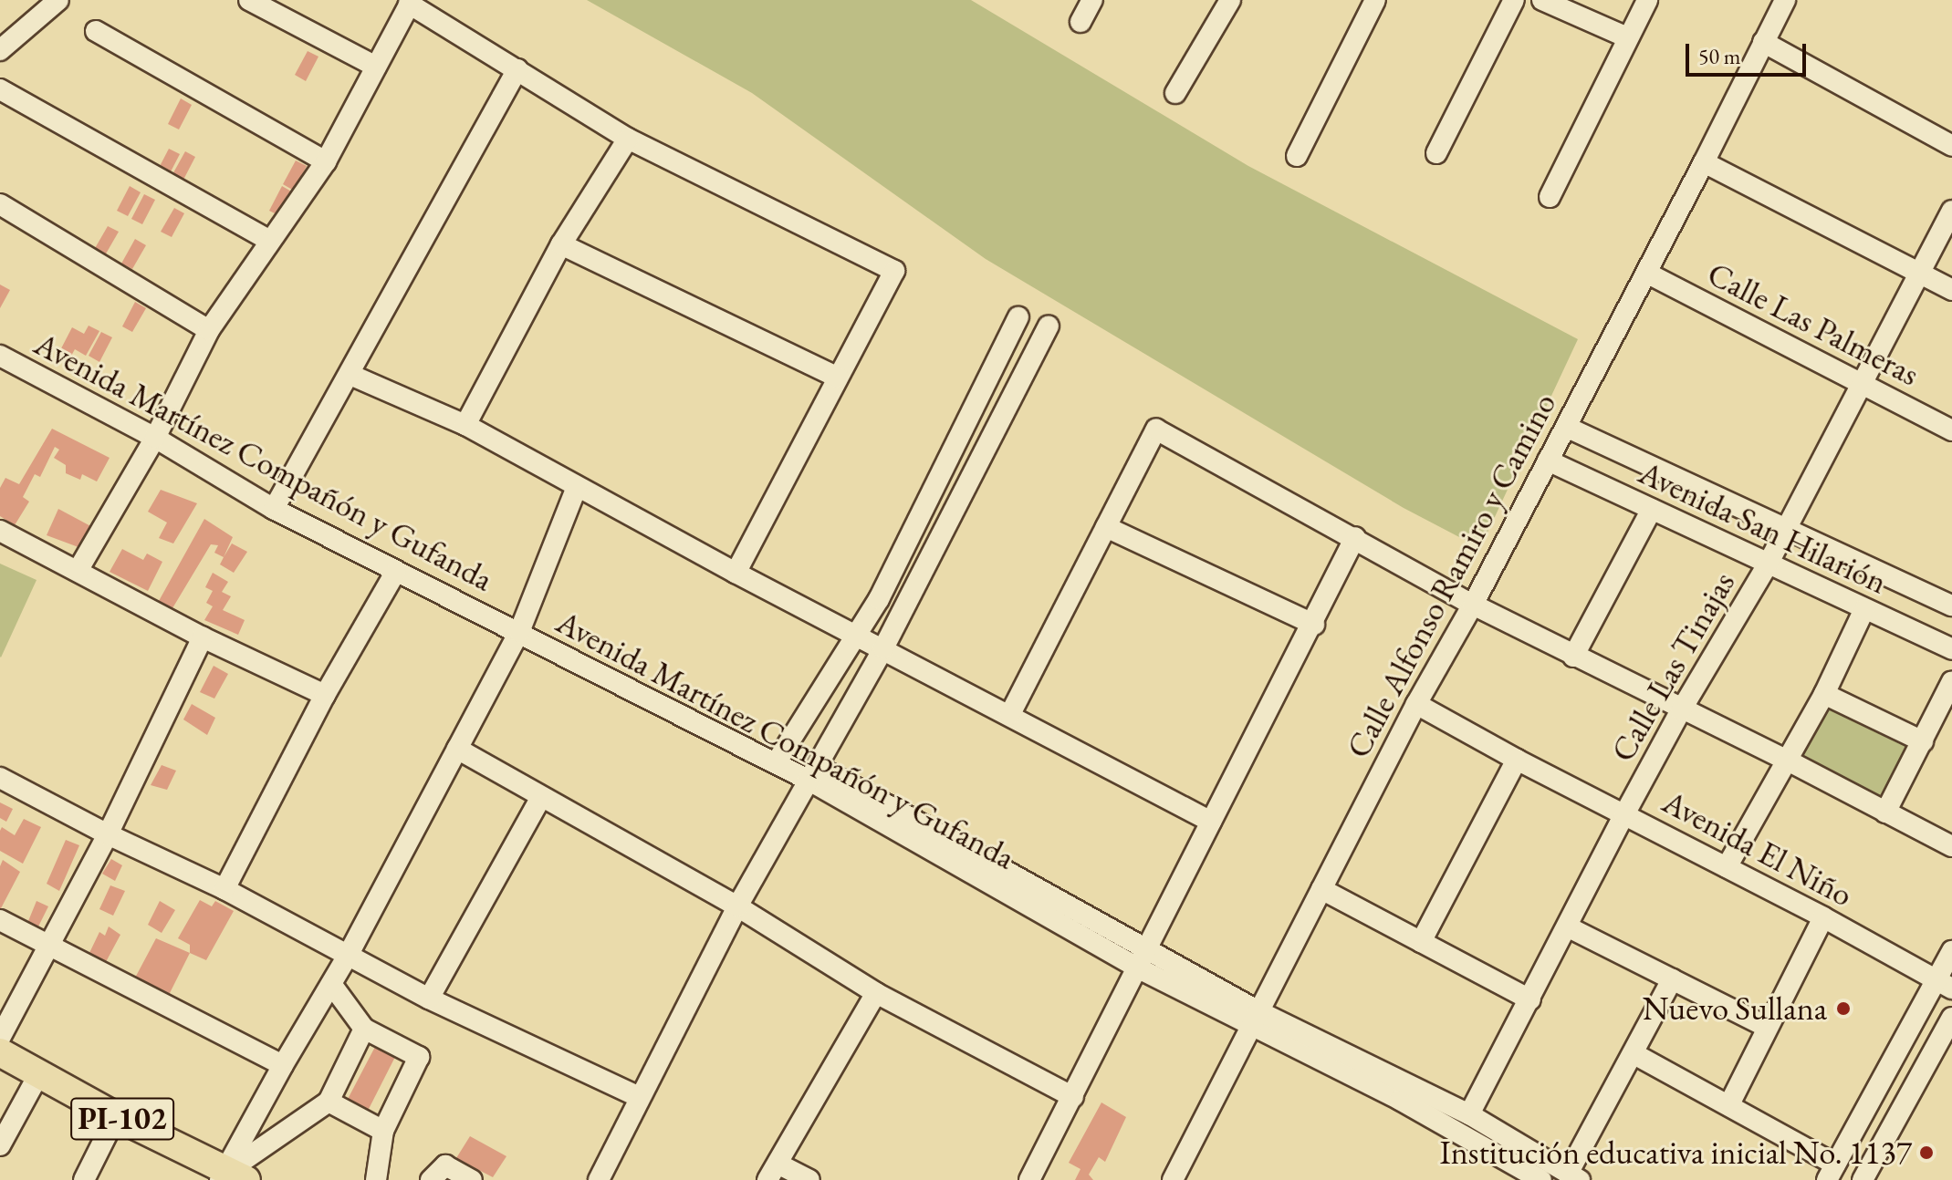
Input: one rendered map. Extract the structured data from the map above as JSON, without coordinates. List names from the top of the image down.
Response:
{
  "streets": {
    "main road": ["PI-102"],
    "street": [
      "Calle Las Palmeras",
      "Avenida Martínez Compañón y Gufanda",
      "Avenida San Hilarión",
      "Calle Alfonso Ramiro y Camino",
      "Calle Las Tinajas",
      "Avenida El Niño"
    ]
  },
  "crossings": [
    ["Calle Las Palmeras", "Calle Alfonso Ramiro y Camino"],
    ["Calle Las Palmeras", "Calle Las Tinajas"],
    ["Avenida Martínez Compañón y Gufanda", "Calle Alfonso Ramiro y Camino"],
    ["Avenida Martínez Compañón y Gufanda", "Calle Las Tinajas"],
    ["Avenida San Hilarión", "Calle Alfonso Ramiro y Camino"],
    ["Avenida San Hilarión", "Calle Las Tinajas"],
    ["Calle Alfonso Ramiro y Camino", "Avenida El Niño"],
    ["Calle Las Tinajas", "Avenida El Niño"]
  ],
  "places": ["Nuevo Sullana", "Institución educativa inicial No. 1137"],
  "scale_bar": "50 m"
}
